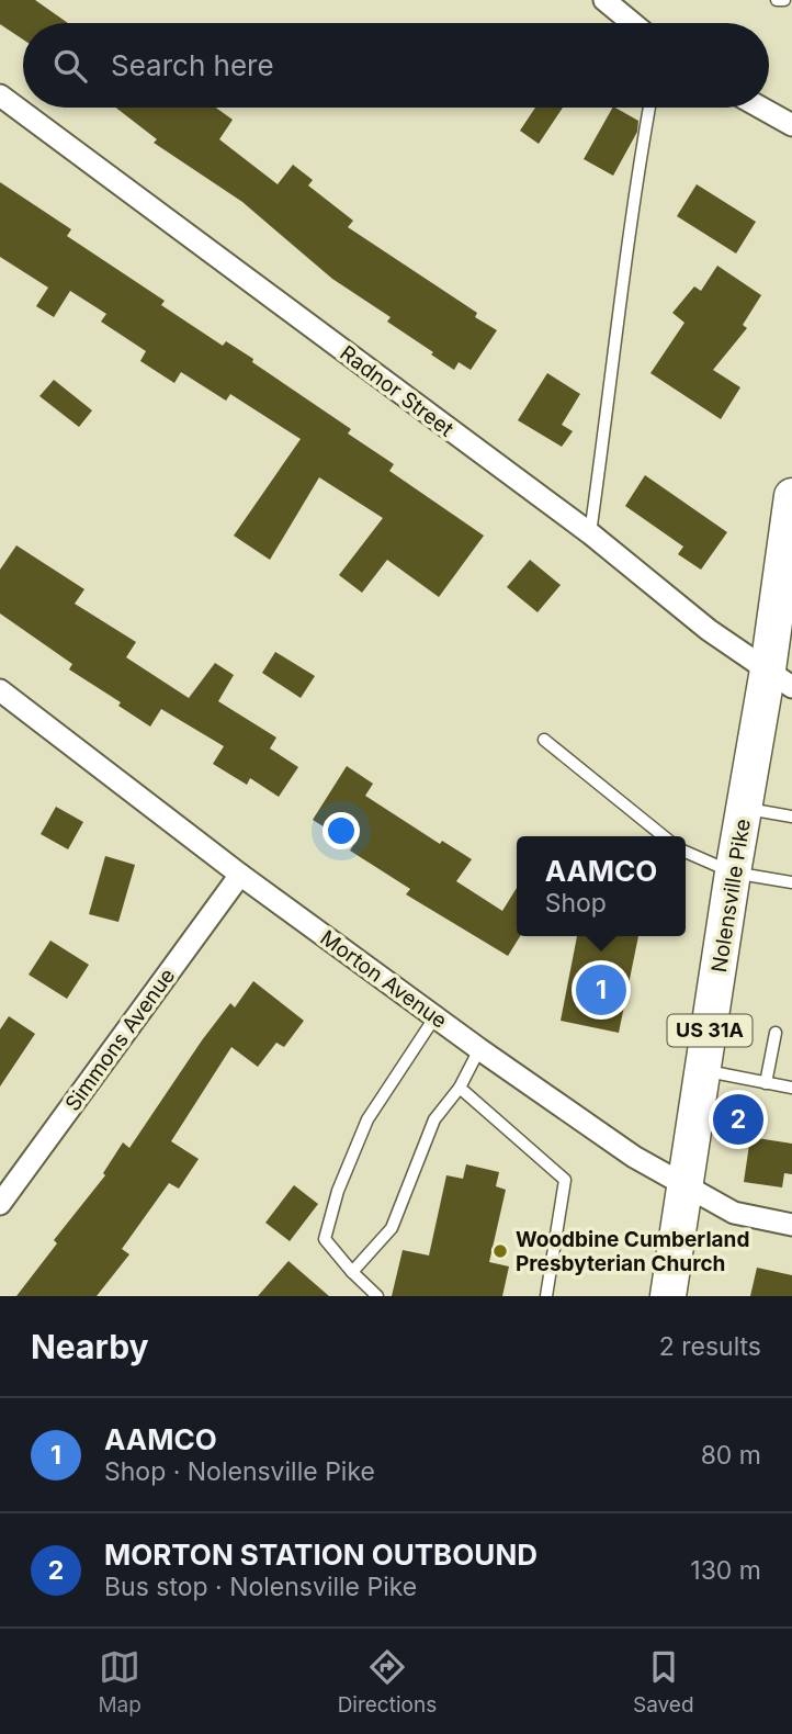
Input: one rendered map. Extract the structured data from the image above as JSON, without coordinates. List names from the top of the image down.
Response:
{
  "streets": {
    "main road": ["Nolensville Pike", "US 31A"],
    "street": ["Radnor Street", "Morton Avenue", "Simmons Avenue"]
  },
  "crossings": [
    ["Radnor Street", "Nolensville Pike"],
    ["Nolensville Pike", "Morton Avenue"],
    ["Morton Avenue", "Simmons Avenue"]
  ],
  "places": ["Woodbine Cumberland Presbyterian Church"],
  "page": {
    "search": "Search here",
    "popup": ["AAMCO", "Shop"],
    "pins": ["1", "2"],
    "heading": ["Nearby", "2 results"],
    "list": [
      {
        "mark": "1",
        "name": "AAMCO",
        "note": "Shop · Nolensville Pike",
        "value": "80 m"
      },
      {
        "mark": "2",
        "name": "MORTON STATION OUTBOUND",
        "note": "Bus stop · Nolensville Pike",
        "value": "130 m"
      }
    ],
    "nav": ["Map", "Directions", "Saved"]
  }
}
